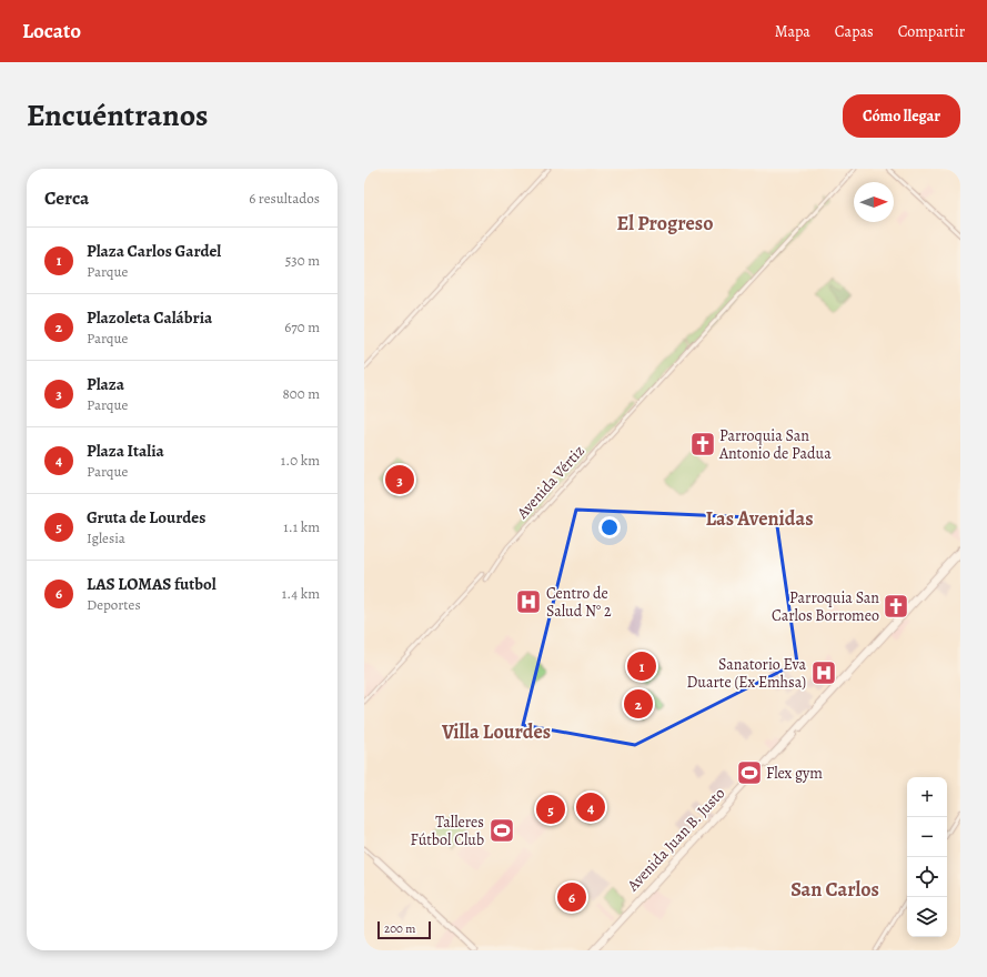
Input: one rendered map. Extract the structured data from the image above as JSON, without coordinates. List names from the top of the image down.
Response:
{
  "streets": {
    "main road": ["Avenida Vértiz", "Avenida Juan B. Justo"]
  },
  "districts": [
    "El Progreso",
    "Las Avenidas",
    "Villa Lourdes",
    "San Carlos"
  ],
  "places": {
    "church": ["Parroquia San Antonio de Padua", "Parroquia San Carlos Borromeo"],
    "hospital": ["Centro de Salud N° 2", "Sanatorio Eva Duarte (Ex Emhsa)"],
    "sports": ["Flex gym", "Talleres Fútbol Club"]
  },
  "scale_bar": "200 m",
  "north": "right",
  "page": {
    "header": "Locato",
    "nav": ["Mapa", "Capas", "Compartir"],
    "title": "Encuéntranos",
    "buttons": "Cómo llegar",
    "heading": ["Cerca", "6 resultados"],
    "list": [
      {
        "mark": "1",
        "name": "Plaza Carlos Gardel",
        "note": "Parque",
        "value": "530 m"
      },
      {
        "mark": "2",
        "name": "Plazoleta Calábria",
        "note": "Parque",
        "value": "670 m"
      },
      {
        "mark": "3",
        "name": "Plaza",
        "note": "Parque",
        "value": "800 m"
      },
      {
        "mark": "4",
        "name": "Plaza Italia",
        "note": "Parque",
        "value": "1.0 km"
      },
      {
        "mark": "5",
        "name": "Gruta de Lourdes",
        "note": "Iglesia",
        "value": "1.1 km"
      },
      {
        "mark": "6",
        "name": "LAS LOMAS futbol",
        "note": "Deportes",
        "value": "1.4 km"
      }
    ],
    "pins": [
      "3",
      "1",
      "2",
      "4",
      "5",
      "6"
    ],
    "map_buttons": ["+", "−"],
    "scale": "200 m"
  }
}
